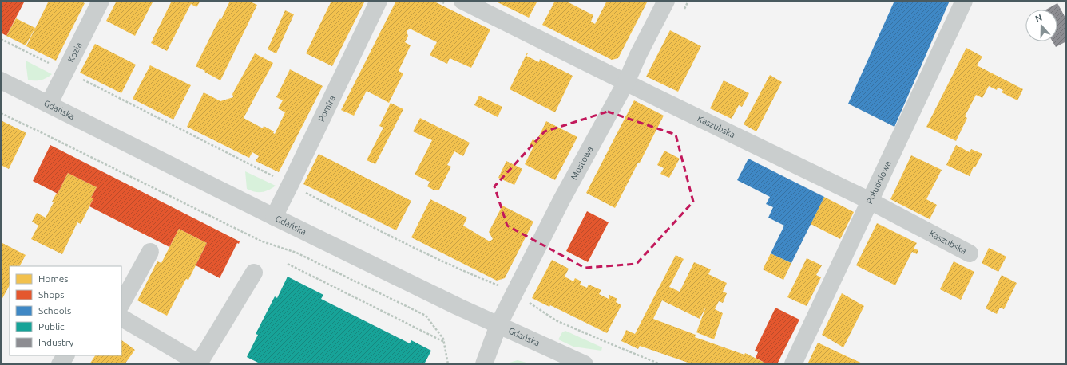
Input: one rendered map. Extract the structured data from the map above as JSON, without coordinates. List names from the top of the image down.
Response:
{
  "streets": {
    "street": [
      "Kozia",
      "Gdańska",
      "Pomira",
      "Kaszubska",
      "Mostowa",
      "Południowa"
    ]
  },
  "crossings": [
    ["Kozia", "Gdańska"],
    ["Gdańska", "Pomira"],
    ["Gdańska", "Mostowa"],
    ["Kaszubska", "Mostowa"],
    ["Kaszubska", "Południowa"]
  ],
  "legend": [
    "Homes",
    "Shops",
    "Schools",
    "Public",
    "Industry"
  ],
  "north": "top"
}
